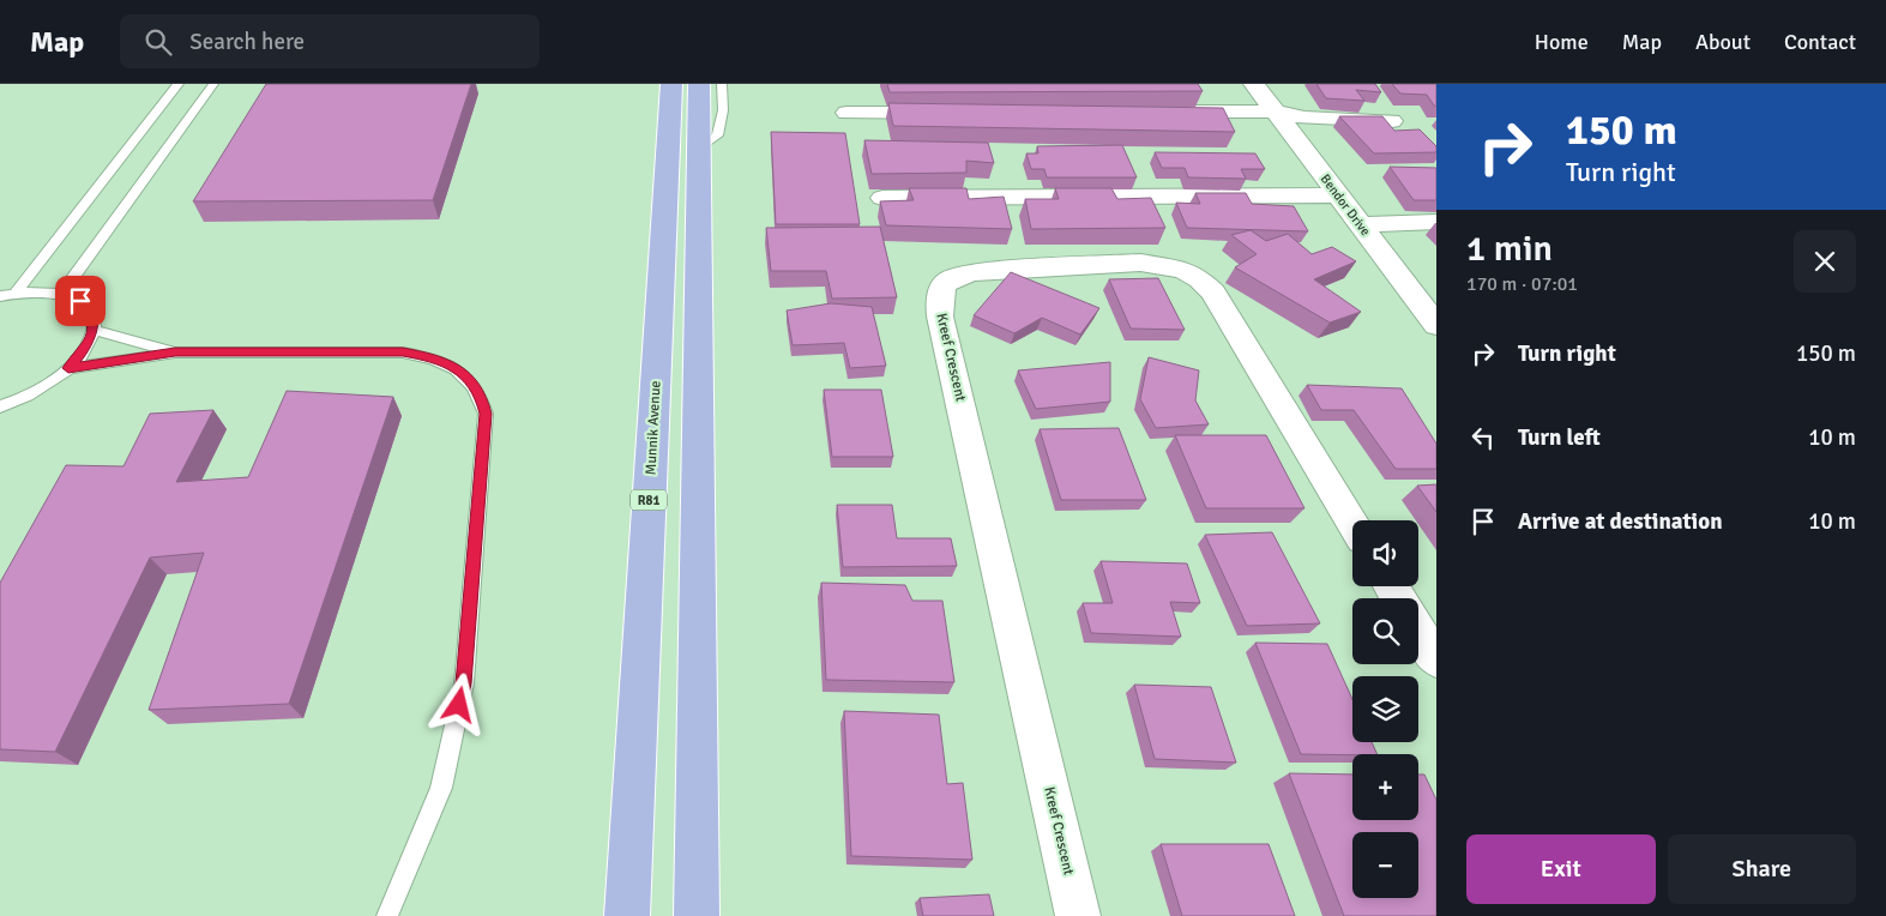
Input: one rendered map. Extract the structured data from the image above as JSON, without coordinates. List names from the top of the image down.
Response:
{
  "streets": {
    "main road": ["Munnik Avenue", "R81"],
    "street": ["Bendor Drive", "Kreef Crescent"]
  },
  "page": {
    "header": "Map",
    "search": "Search here",
    "nav": [
      "Home",
      "Map",
      "About",
      "Contact"
    ],
    "turn": ["150 m", "Turn right"],
    "heading": ["1 min", "170 m · 07:01"],
    "list": [
      {
        "name": "Turn right",
        "value": "150 m"
      },
      {
        "name": "Turn left",
        "value": "10 m"
      },
      {
        "name": "Arrive at destination",
        "value": "10 m"
      }
    ],
    "map_buttons": ["+", "−"],
    "buttons": ["Exit", "Share"]
  }
}
